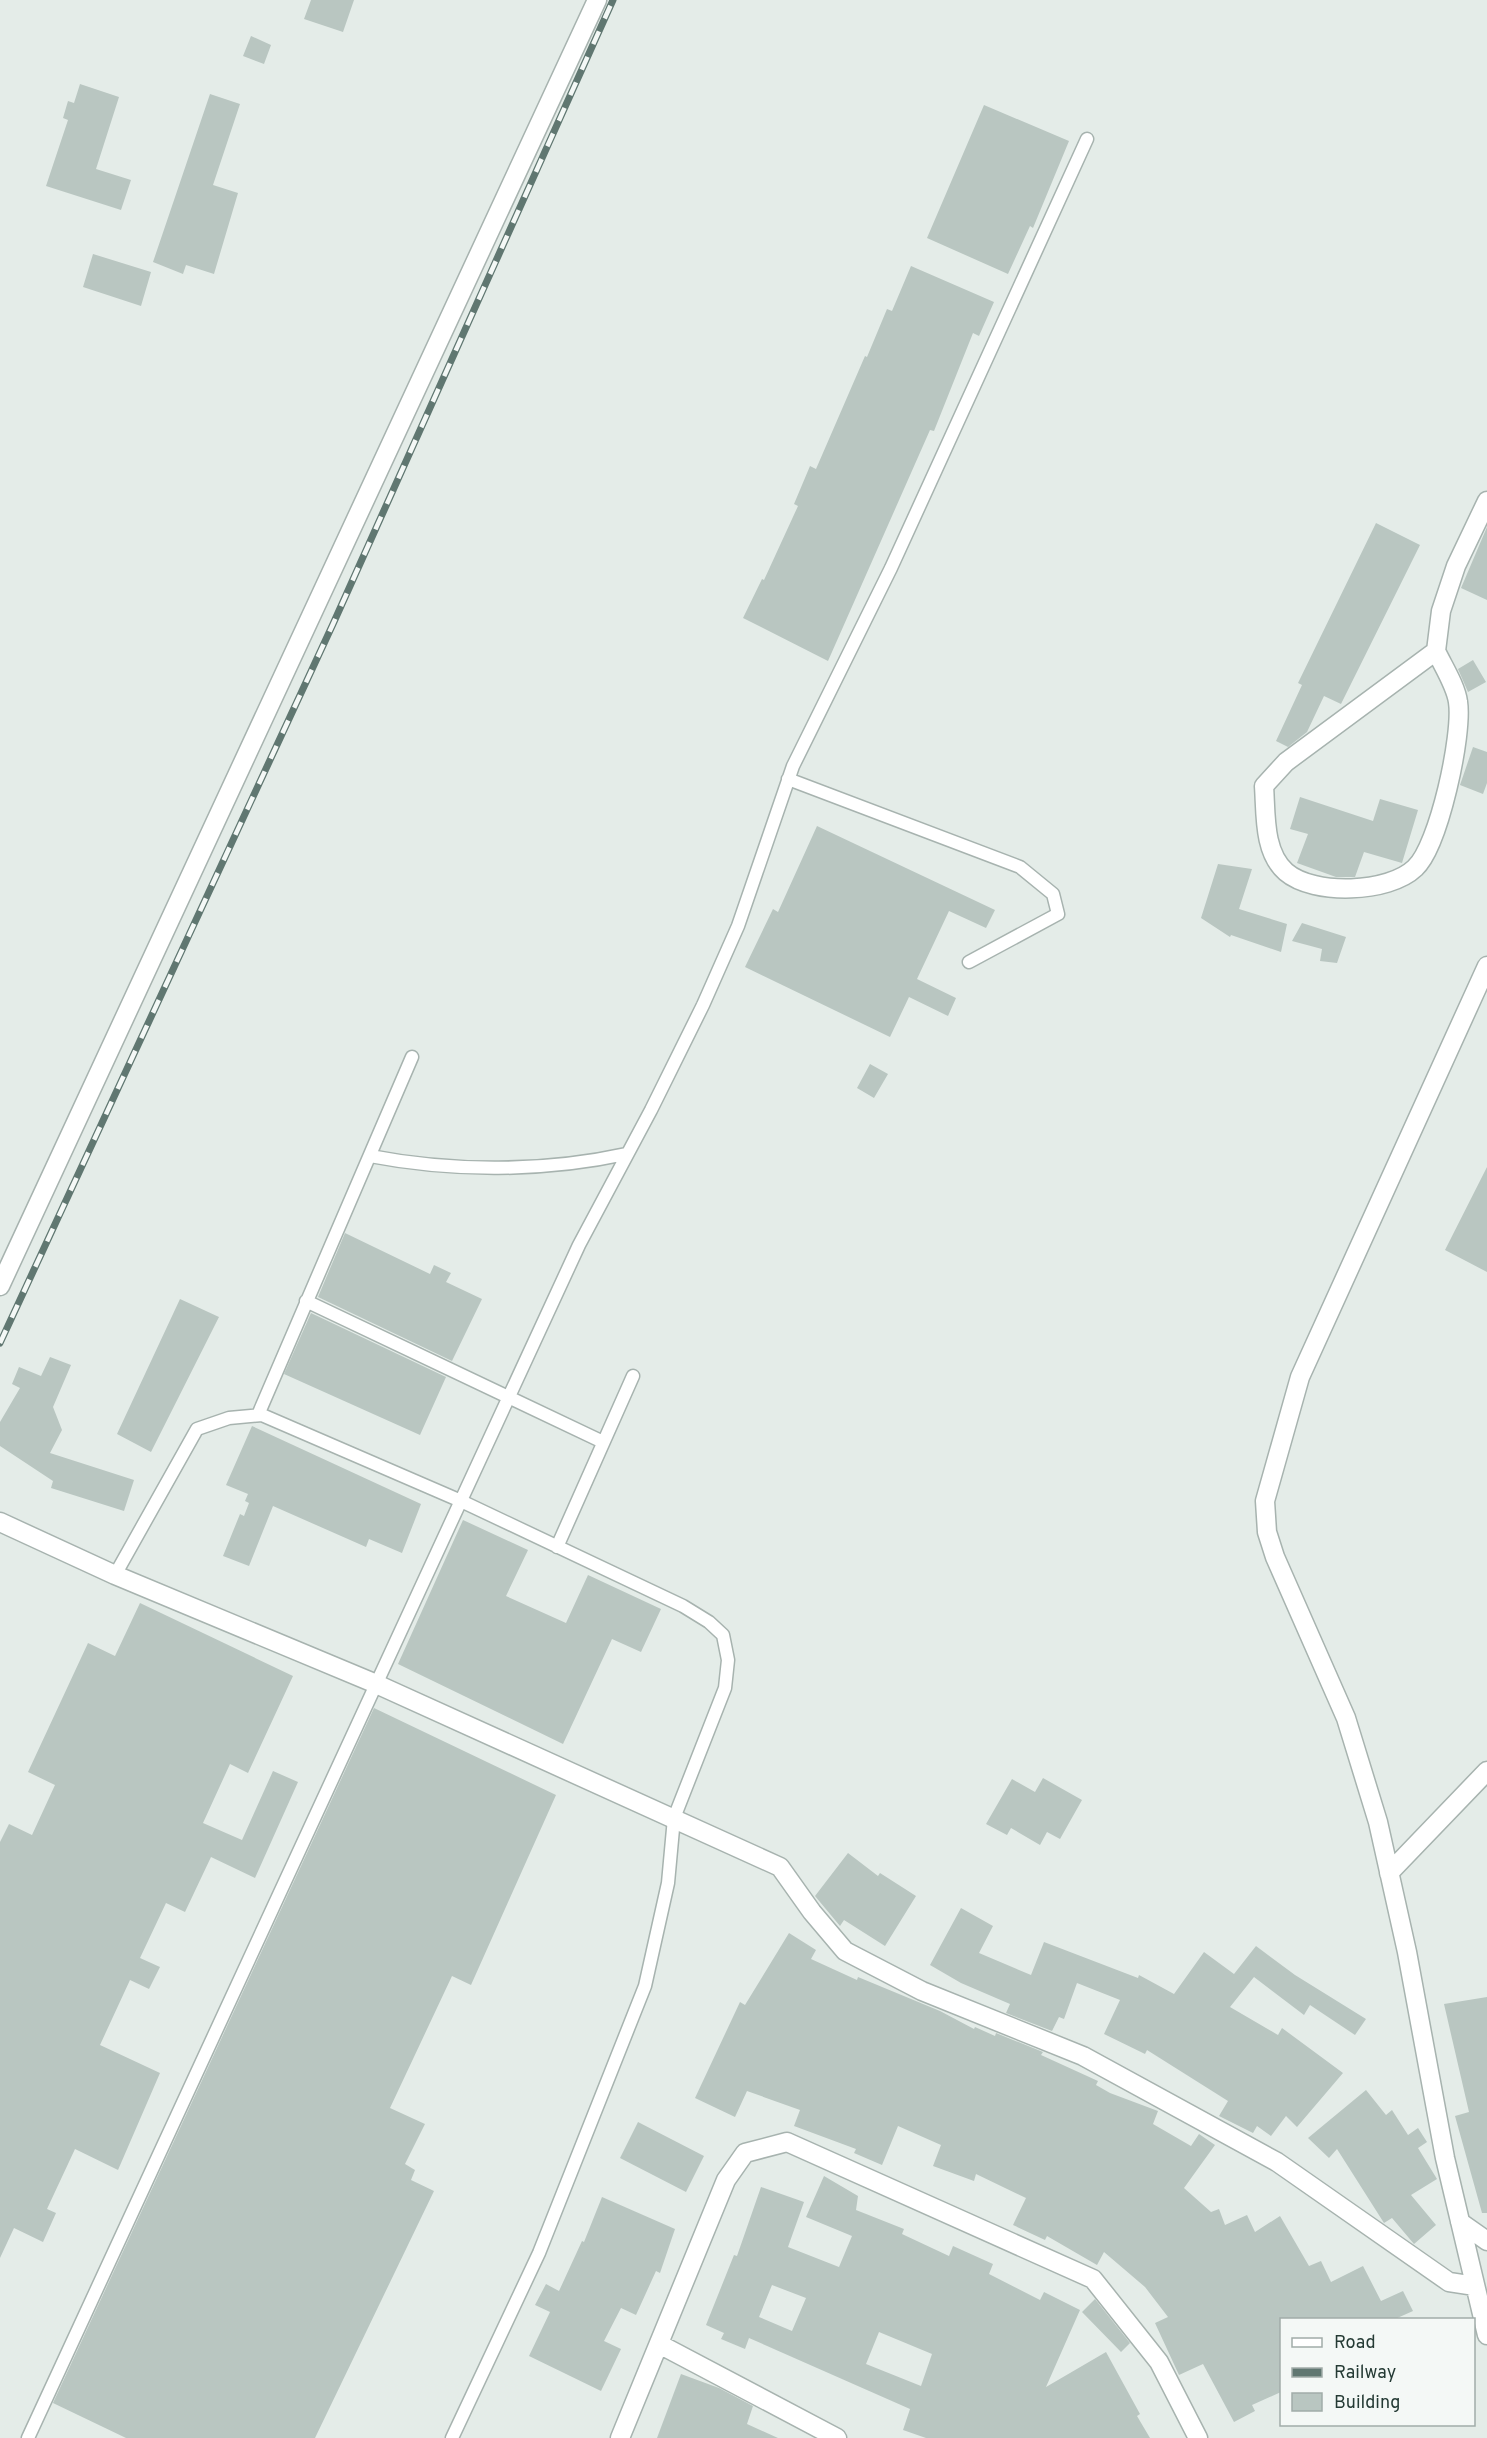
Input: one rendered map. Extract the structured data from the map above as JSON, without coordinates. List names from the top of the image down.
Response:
{
  "legend": ["Road", "Railway", "Building"]
}
